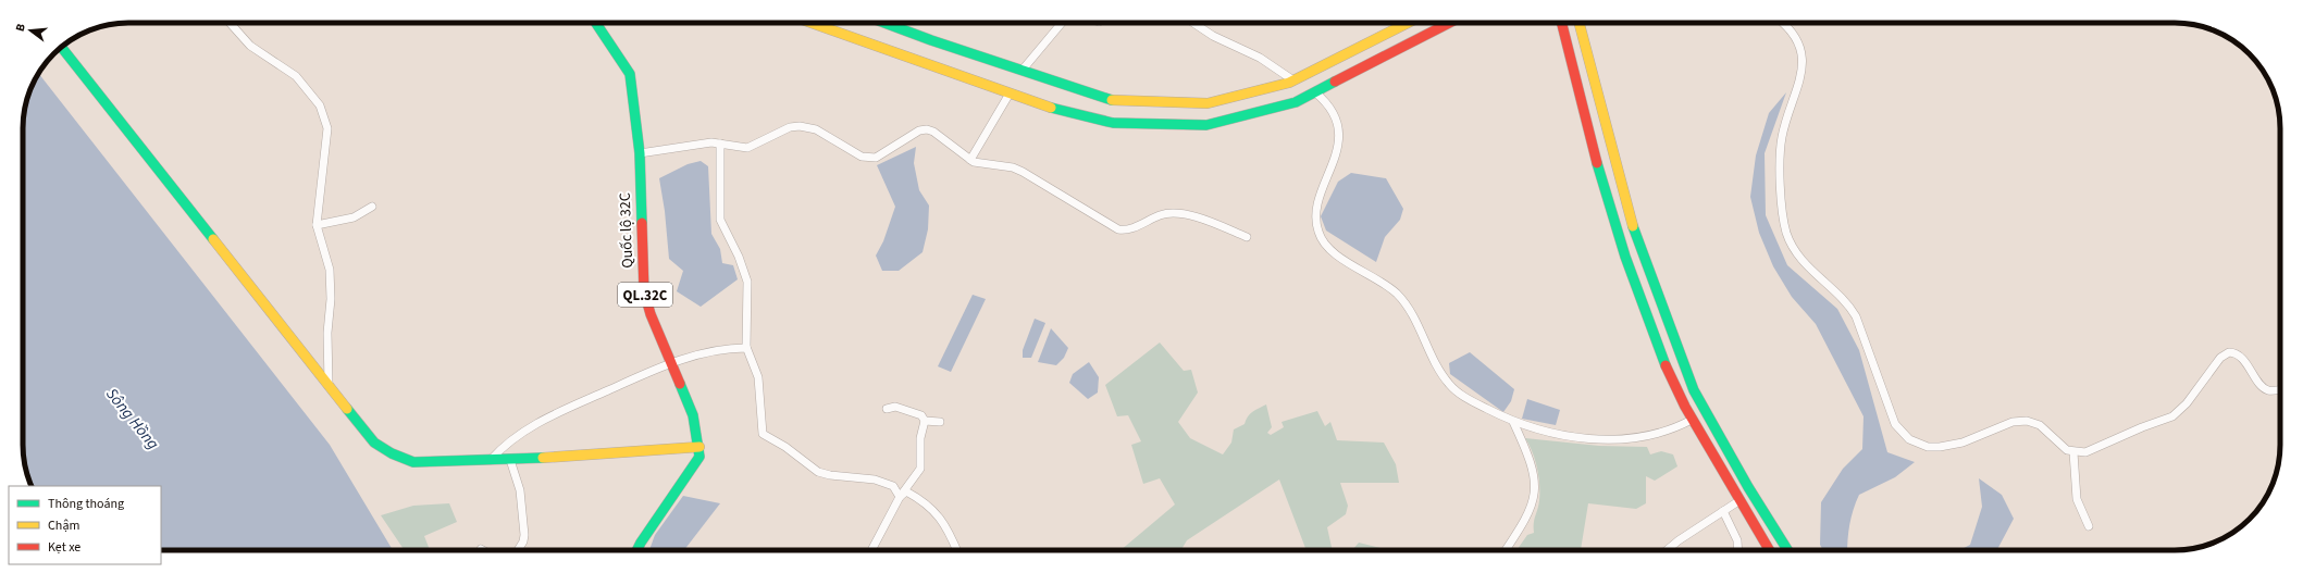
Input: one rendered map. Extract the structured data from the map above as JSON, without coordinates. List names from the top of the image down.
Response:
{
  "streets": {
    "main road": ["Quốc lộ 32C", "QL.32C"]
  },
  "water": ["Sông Hồng"],
  "legend": ["Thông thoáng", "Chậm", "Kẹt xe"],
  "north": "left"
}
